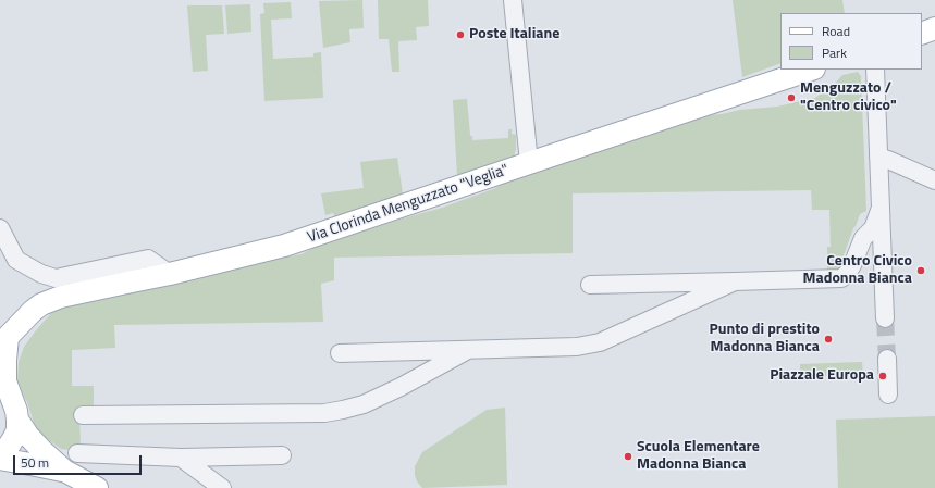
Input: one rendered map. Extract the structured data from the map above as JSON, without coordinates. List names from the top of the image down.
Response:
{
  "streets": {
    "main road": ["Via Clorinda Menguzzato \"Veglia\""]
  },
  "places": [
    "Poste Italiane",
    "Menguzzato / \"Centro civico\"",
    "Centro Civico Madonna Bianca",
    "Punto di prestito Madonna Bianca",
    "Piazzale Europa",
    "Scuola Elementare Madonna Bianca"
  ],
  "legend": ["Road", "Park"],
  "scale_bar": "50 m"
}
